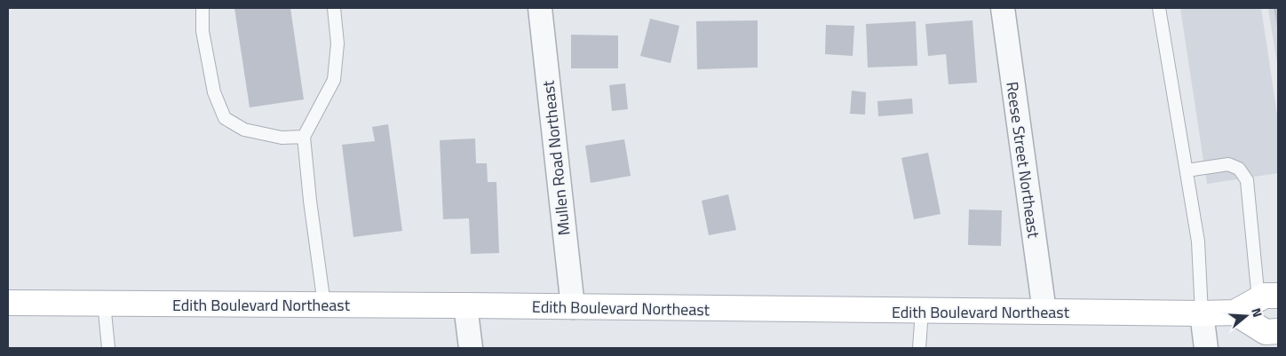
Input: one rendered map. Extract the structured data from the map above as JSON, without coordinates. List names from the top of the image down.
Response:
{
  "streets": {
    "street": ["Mullen Road Northeast", "Reese Street Northeast", "Edith Boulevard Northeast"]
  },
  "crossings": [
    ["Mullen Road Northeast", "Edith Boulevard Northeast"],
    ["Reese Street Northeast", "Edith Boulevard Northeast"]
  ],
  "north": "right"
}
